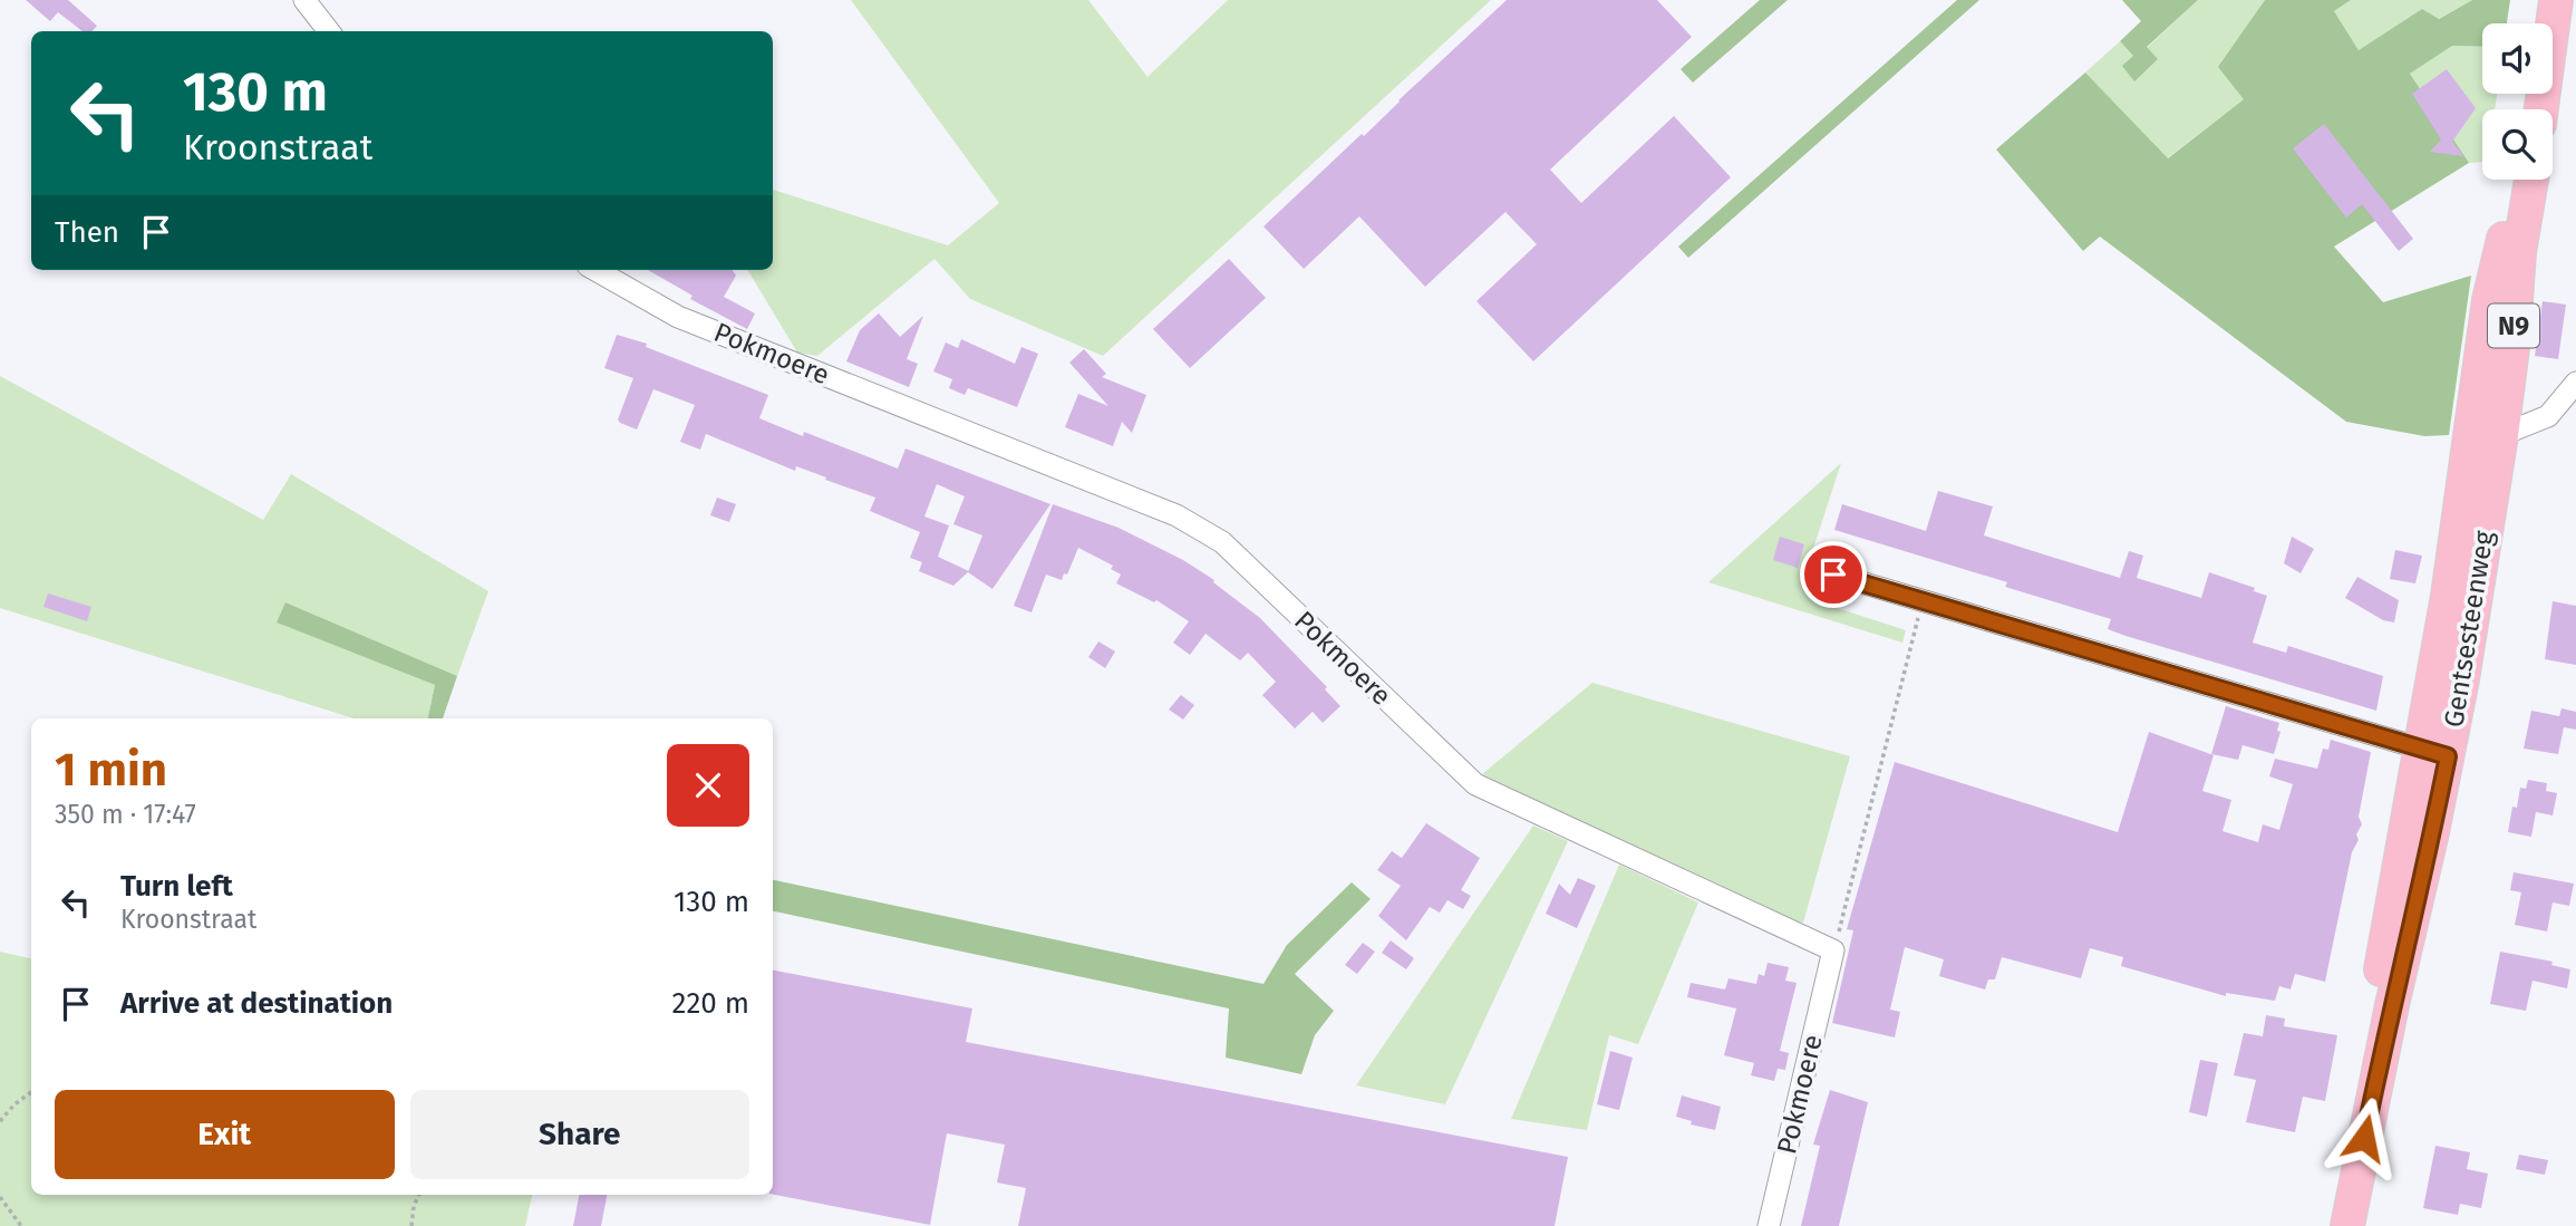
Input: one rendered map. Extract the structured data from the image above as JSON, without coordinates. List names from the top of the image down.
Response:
{
  "streets": {
    "main road": ["N9", "Gentsesteenweg"],
    "street": ["Pokmoere"]
  },
  "page": {
    "turn": ["130 m", "Kroonstraat"],
    "then": "Then",
    "heading": ["1 min", "350 m · 17:47"],
    "list": [
      {
        "name": "Turn left",
        "note": "Kroonstraat",
        "value": "130 m"
      },
      {
        "name": "Arrive at destination",
        "value": "220 m"
      }
    ],
    "buttons": ["Exit", "Share"]
  }
}
